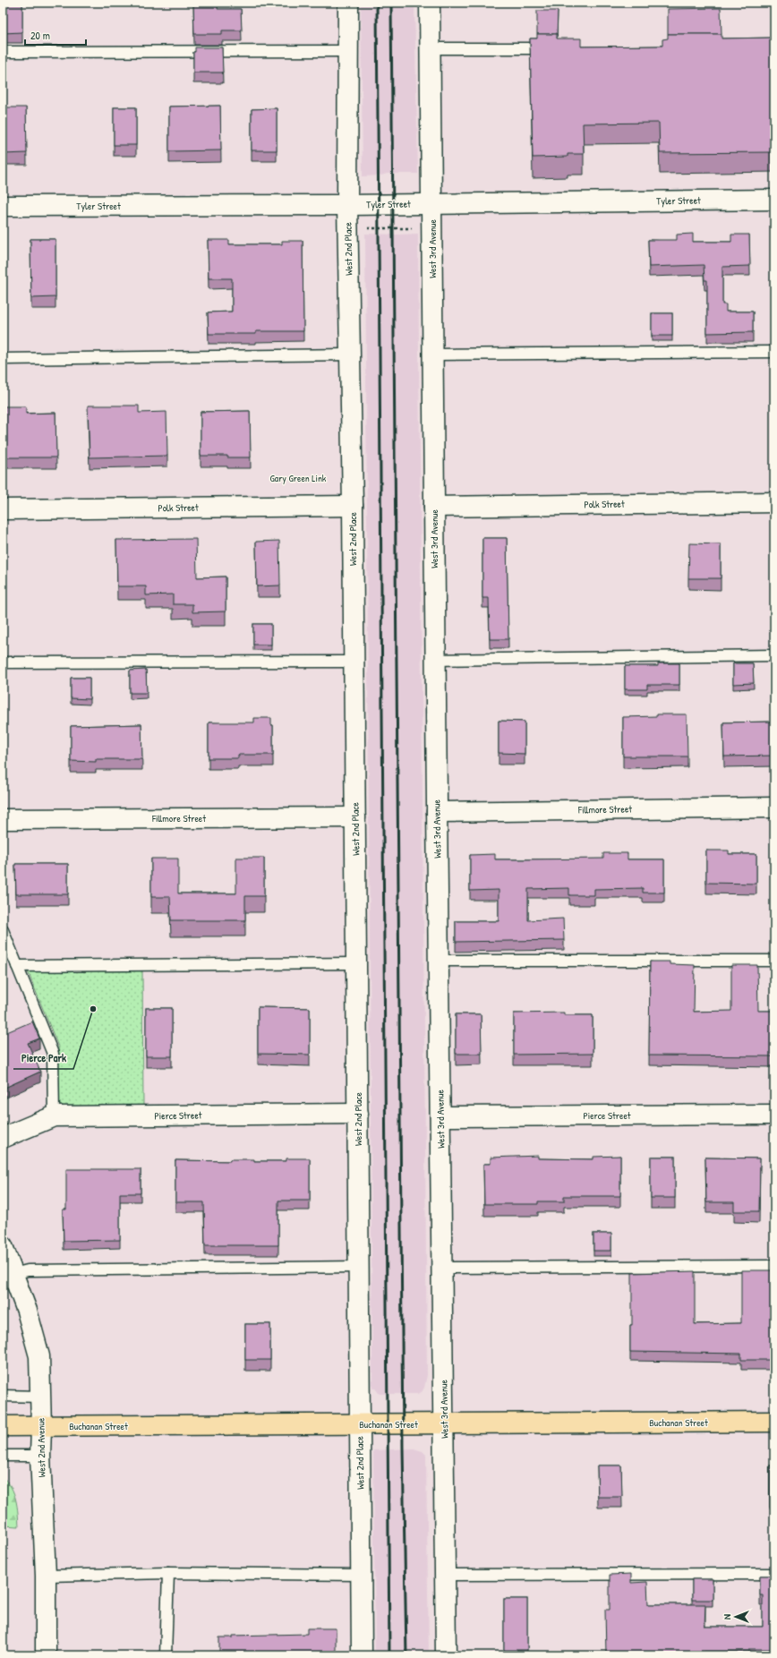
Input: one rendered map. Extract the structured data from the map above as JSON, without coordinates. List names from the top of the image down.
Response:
{
  "streets": {
    "main road": ["Buchanan Street"],
    "street": [
      "Tyler Street",
      "West 2nd Place",
      "West 3rd Avenue",
      "Polk Street",
      "Fillmore Street",
      "Pierce Street",
      "West 2nd Avenue"
    ]
  },
  "crossings": [
    ["Tyler Street", "West 2nd Place"],
    ["Tyler Street", "West 3rd Avenue"],
    ["West 2nd Place", "Polk Street"],
    ["West 2nd Place", "Fillmore Street"],
    ["West 2nd Place", "Pierce Street"],
    ["West 2nd Place", "Buchanan Street"],
    ["West 3rd Avenue", "Polk Street"],
    ["West 3rd Avenue", "Fillmore Street"],
    ["West 3rd Avenue", "Pierce Street"],
    ["West 3rd Avenue", "Buchanan Street"],
    ["Buchanan Street", "West 2nd Avenue"]
  ],
  "places": ["Pierce Park"],
  "scale_bar": "20 m",
  "north": "left"
}
